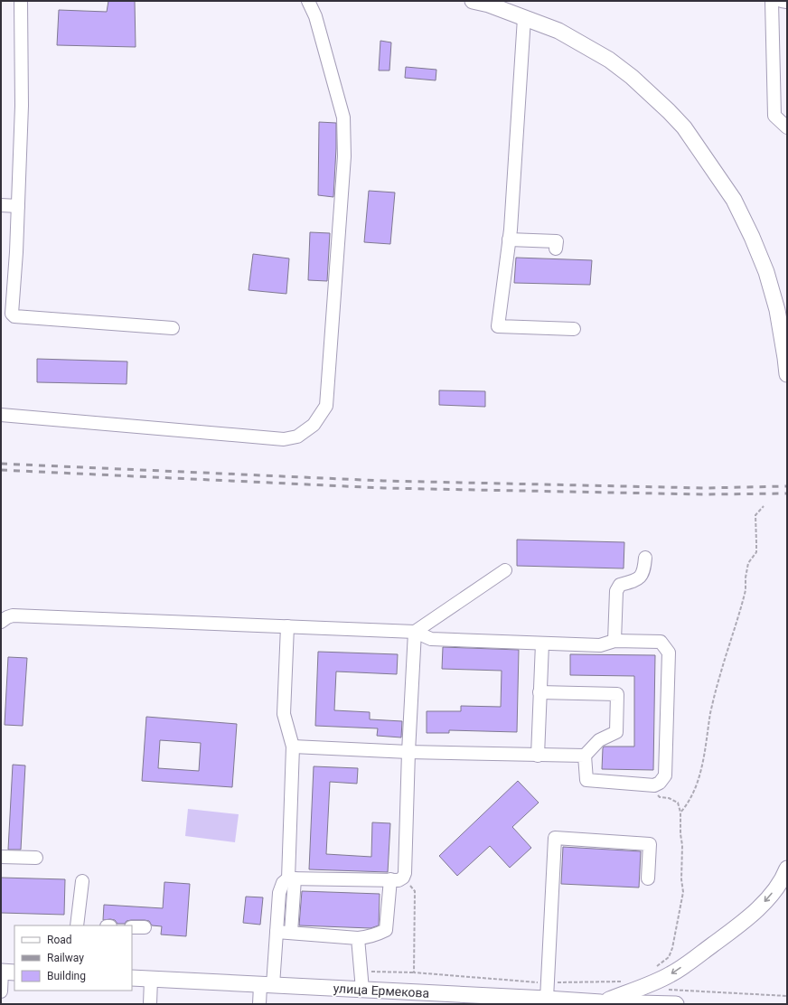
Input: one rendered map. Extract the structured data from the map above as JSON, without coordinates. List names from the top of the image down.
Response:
{
  "streets": {
    "main road": ["улица Ермекова"]
  },
  "legend": ["Road", "Railway", "Building"]
}
